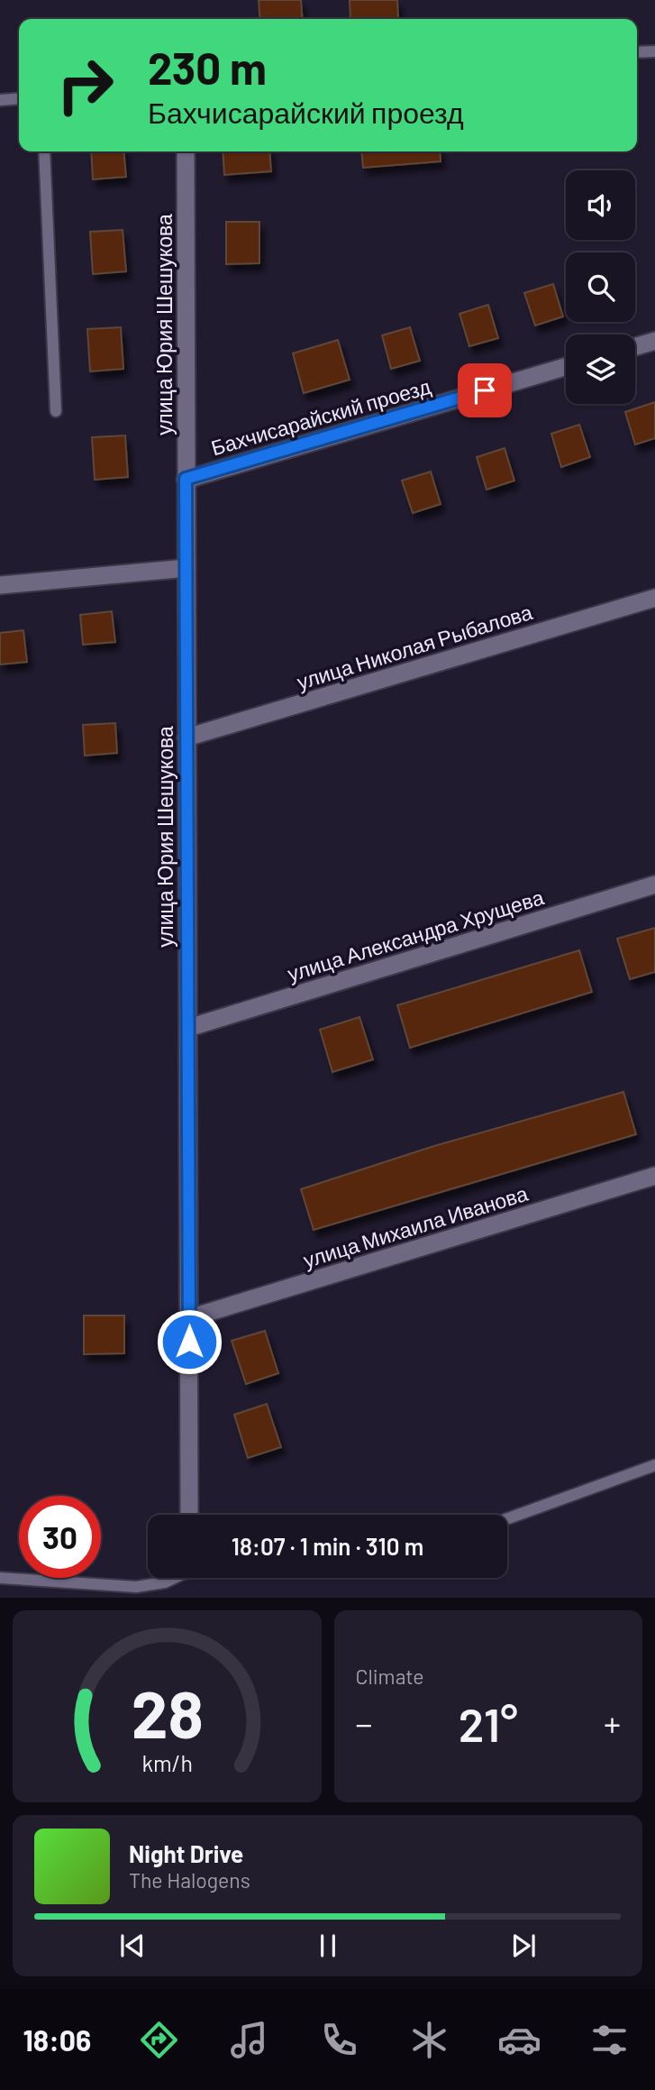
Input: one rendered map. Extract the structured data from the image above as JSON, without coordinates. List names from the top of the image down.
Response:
{
  "streets": {
    "street": [
      "улица Юрия Шешукова",
      "Бахчисарайский проезд",
      "улица Николая Рыбалова",
      "улица Александра Хрущева",
      "улица Михаила Иванова"
    ]
  },
  "crossings": [
    ["улица Юрия Шешукова", "Бахчисарайский проезд"],
    ["улица Юрия Шешукова", "улица Николая Рыбалова"],
    ["улица Юрия Шешукова", "улица Александра Хрущева"],
    ["улица Юрия Шешукова", "улица Михаила Иванова"]
  ],
  "page": {
    "turn": ["230 m", "Бахчисарайский проезд"],
    "limit": "30",
    "trip": "18:07 · 1 min · 310 m",
    "tile": "Climate",
    "heat": ["−", "21°", "+"],
    "song": ["Night Drive", "The Halogens"],
    "tabs": "18:06",
    "gauge": ["28", "km/h"]
  }
}
